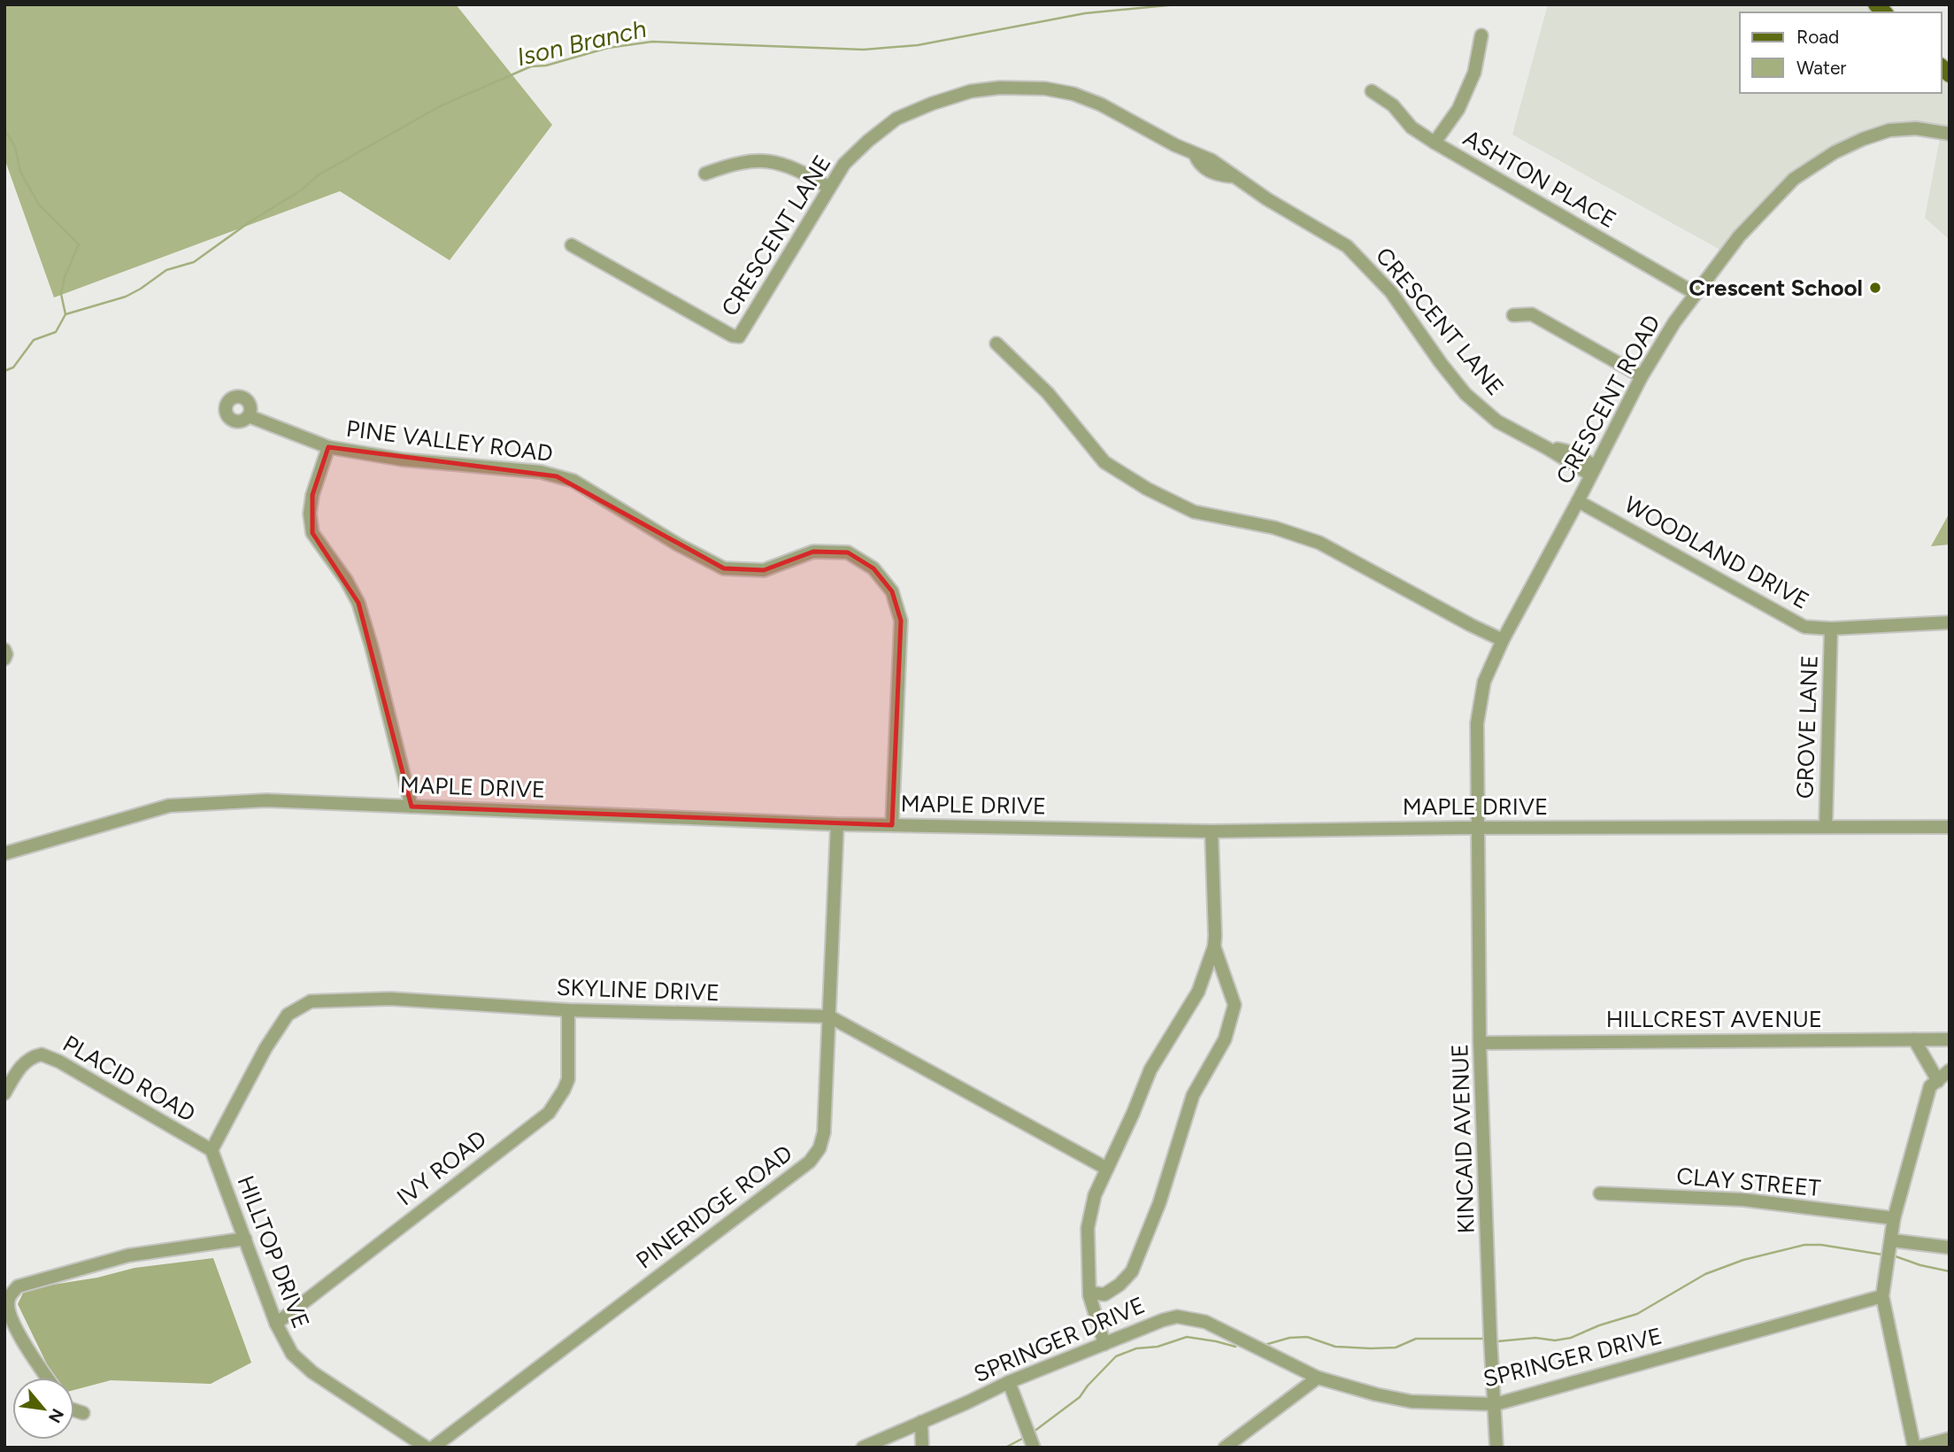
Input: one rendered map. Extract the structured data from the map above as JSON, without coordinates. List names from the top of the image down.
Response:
{
  "streets": {
    "street": [
      "ASHTON PLACE",
      "CRESCENT LANE",
      "CRESCENT ROAD",
      "PINE VALLEY ROAD",
      "WOODLAND DRIVE",
      "GROVE LANE",
      "MAPLE DRIVE",
      "SKYLINE DRIVE",
      "HILLCREST AVENUE",
      "PLACID ROAD",
      "KINCAID AVENUE",
      "IVY ROAD",
      "CLAY STREET",
      "PINERIDGE ROAD",
      "HILLTOP DRIVE",
      "SPRINGER DRIVE"
    ]
  },
  "crossings": [
    ["ASHTON PLACE", "CRESCENT ROAD"],
    ["CRESCENT LANE", "CRESCENT ROAD"],
    ["CRESCENT ROAD", "WOODLAND DRIVE"],
    ["CRESCENT ROAD", "MAPLE DRIVE"],
    ["CRESCENT ROAD", "KINCAID AVENUE"],
    ["PINE VALLEY ROAD", "MAPLE DRIVE"],
    ["WOODLAND DRIVE", "GROVE LANE"],
    ["GROVE LANE", "MAPLE DRIVE"],
    ["MAPLE DRIVE", "KINCAID AVENUE"],
    ["MAPLE DRIVE", "PINERIDGE ROAD"],
    ["SKYLINE DRIVE", "PLACID ROAD"],
    ["SKYLINE DRIVE", "IVY ROAD"],
    ["SKYLINE DRIVE", "PINERIDGE ROAD"],
    ["SKYLINE DRIVE", "HILLTOP DRIVE"],
    ["HILLCREST AVENUE", "KINCAID AVENUE"],
    ["PLACID ROAD", "HILLTOP DRIVE"],
    ["KINCAID AVENUE", "SPRINGER DRIVE"],
    ["IVY ROAD", "HILLTOP DRIVE"]
  ],
  "water": ["Ison Branch"],
  "places": ["Crescent School"],
  "legend": ["Road", "Water"],
  "north": "bottom right"
}
